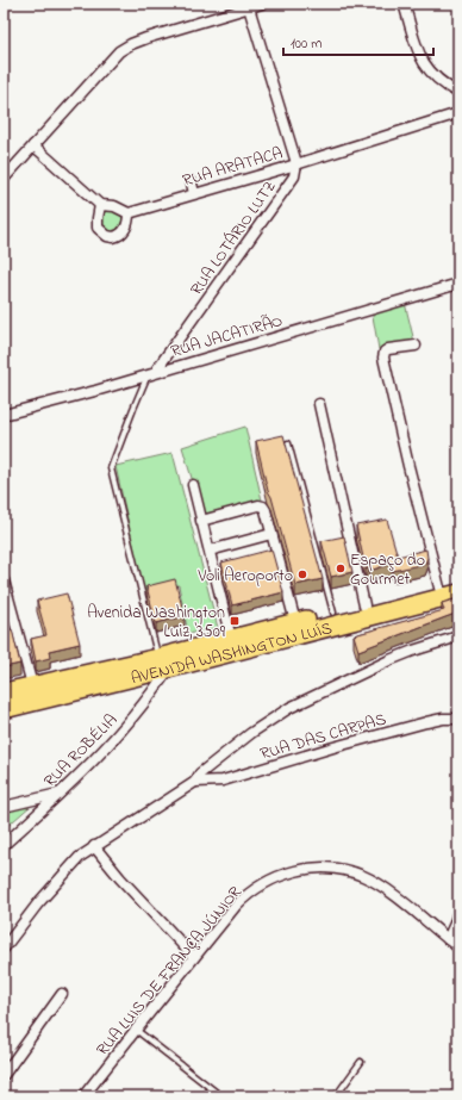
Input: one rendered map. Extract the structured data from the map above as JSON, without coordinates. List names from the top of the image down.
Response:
{
  "streets": {
    "highway": ["AVENIDA WASHINGTON LUÍS"],
    "street": [
      "RUA ARATACA",
      "RUA LOTÁRIO LUTZ",
      "RUA JACATIRÃO",
      "RUA DAS CARPAS",
      "RUA ROBÉLIA",
      "RUA LUIS DE FRANÇA JÚNIOR"
    ]
  },
  "crossings": [
    ["RUA ARATACA", "RUA LOTÁRIO LUTZ"],
    ["RUA LOTÁRIO LUTZ", "RUA JACATIRÃO"],
    ["AVENIDA WASHINGTON LUÍS", "RUA ROBÉLIA"]
  ],
  "places": {
    "other": ["Espaço do Gourmet", "Voli Aeroporto"],
    "transit": ["Avenida Washington Luiz, 3509"]
  },
  "scale_bar": "100 m"
}
